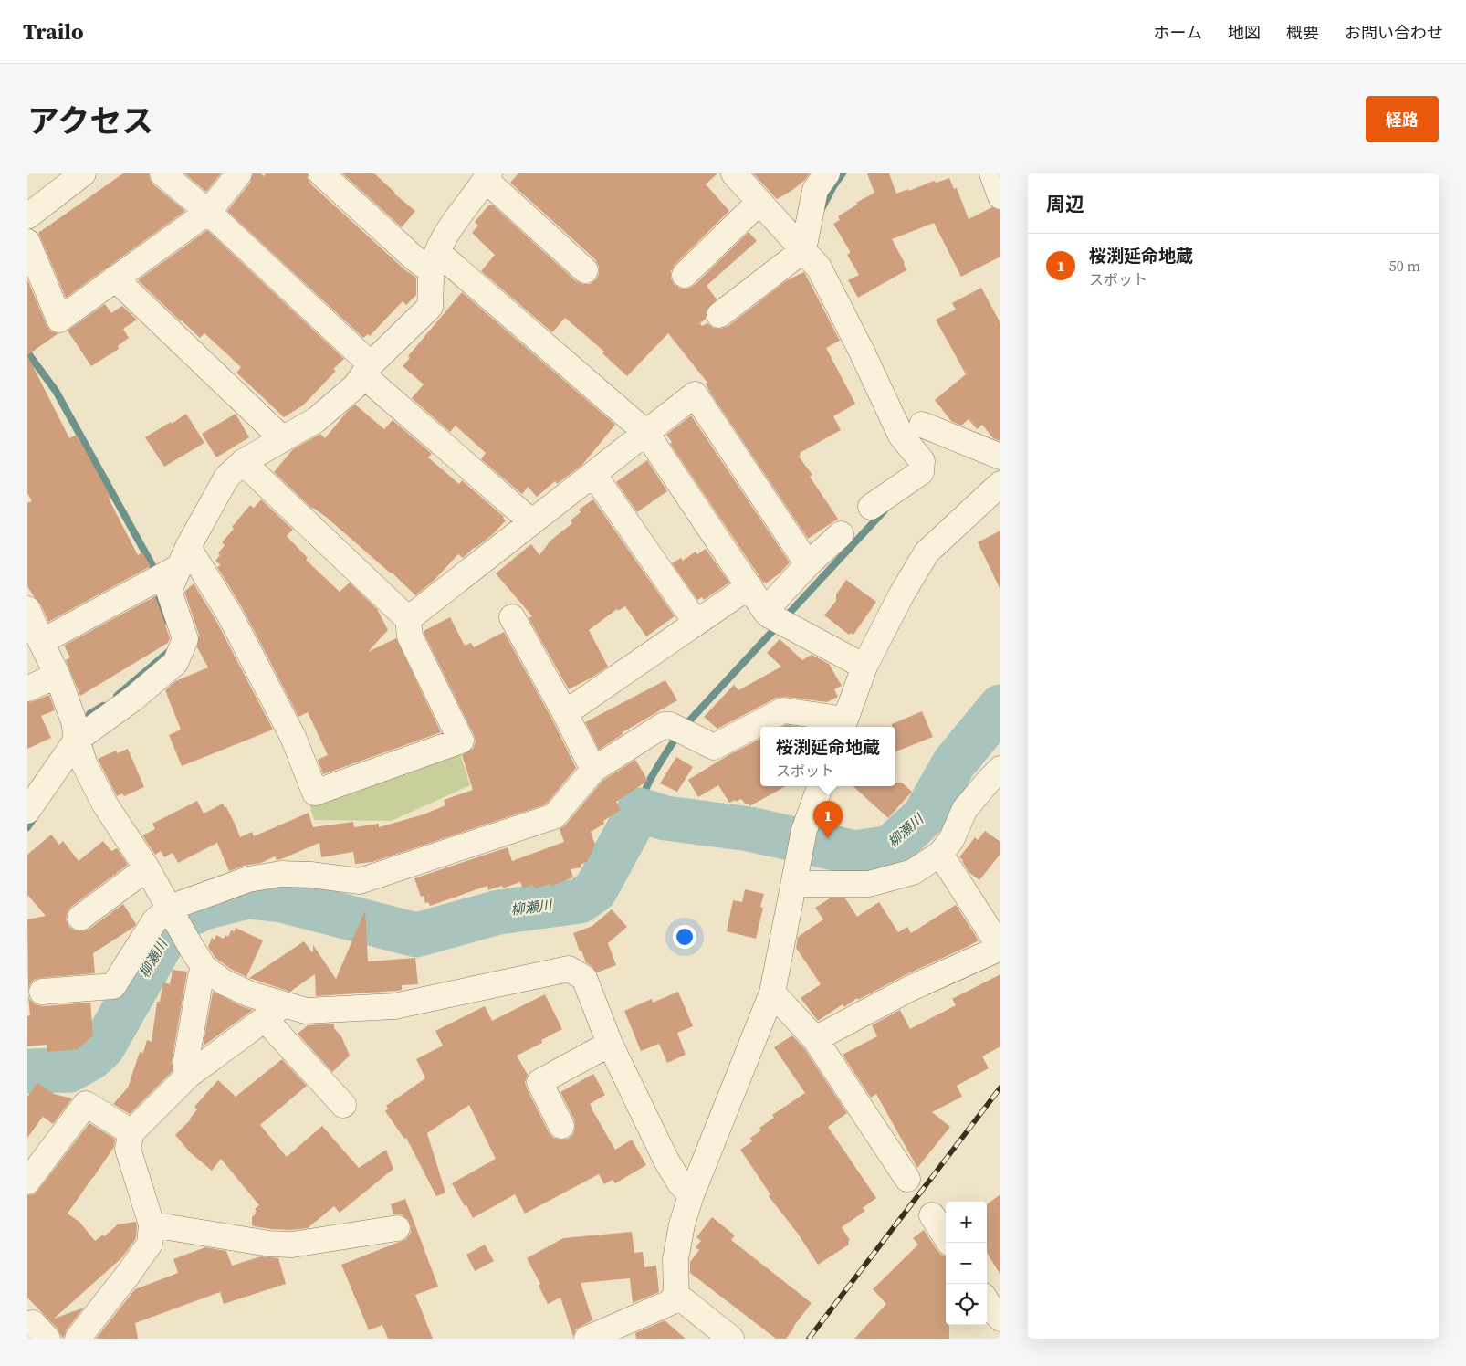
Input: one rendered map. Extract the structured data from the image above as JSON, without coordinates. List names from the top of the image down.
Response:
{
  "water": ["柳瀬川"],
  "page": {
    "header": "Trailo",
    "nav": [
      "ホーム",
      "地図",
      "概要",
      "お問い合わせ"
    ],
    "title": "アクセス",
    "buttons": "経路",
    "heading": "周辺",
    "list": [
      {
        "mark": "1",
        "name": "桜渕延命地蔵",
        "note": "スポット",
        "value": "50 m"
      }
    ],
    "popup": ["桜渕延命地蔵", "スポット"],
    "pins": "1",
    "map_buttons": ["+", "−"]
  }
}
